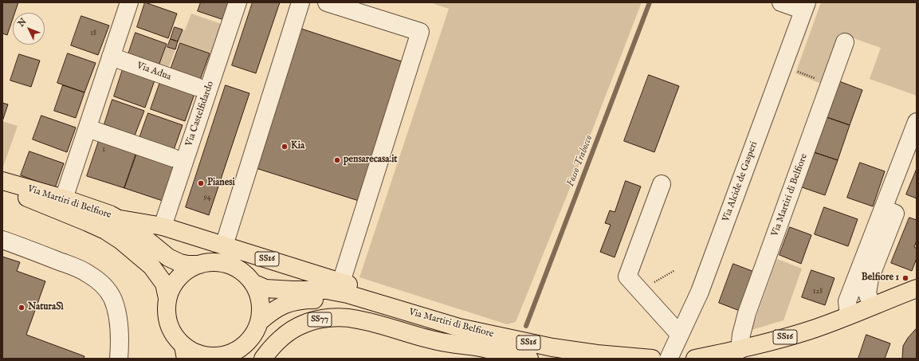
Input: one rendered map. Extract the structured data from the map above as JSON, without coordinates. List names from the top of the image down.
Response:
{
  "streets": {
    "main road": ["Via Martiri di Belfiore", "SS16", "SS77"],
    "street": ["Via Adua", "Via Castelfidardo", "Via Alcide de Gasperi"]
  },
  "crossings": [
    ["Via Castelfidardo", "SS16"],
    ["Via Martiri di Belfiore", "SS16"],
    ["Via Martiri di Belfiore", "SS77"]
  ],
  "water": ["Fosso Trabocco"],
  "places": [
    "Kia",
    "pensarecasa.it",
    "Pianesi",
    "Belfiore 1",
    "NaturaSì"
  ],
  "house_numbers": [
    "18",
    "1",
    "94",
    "128"
  ],
  "north": "top left"
}
